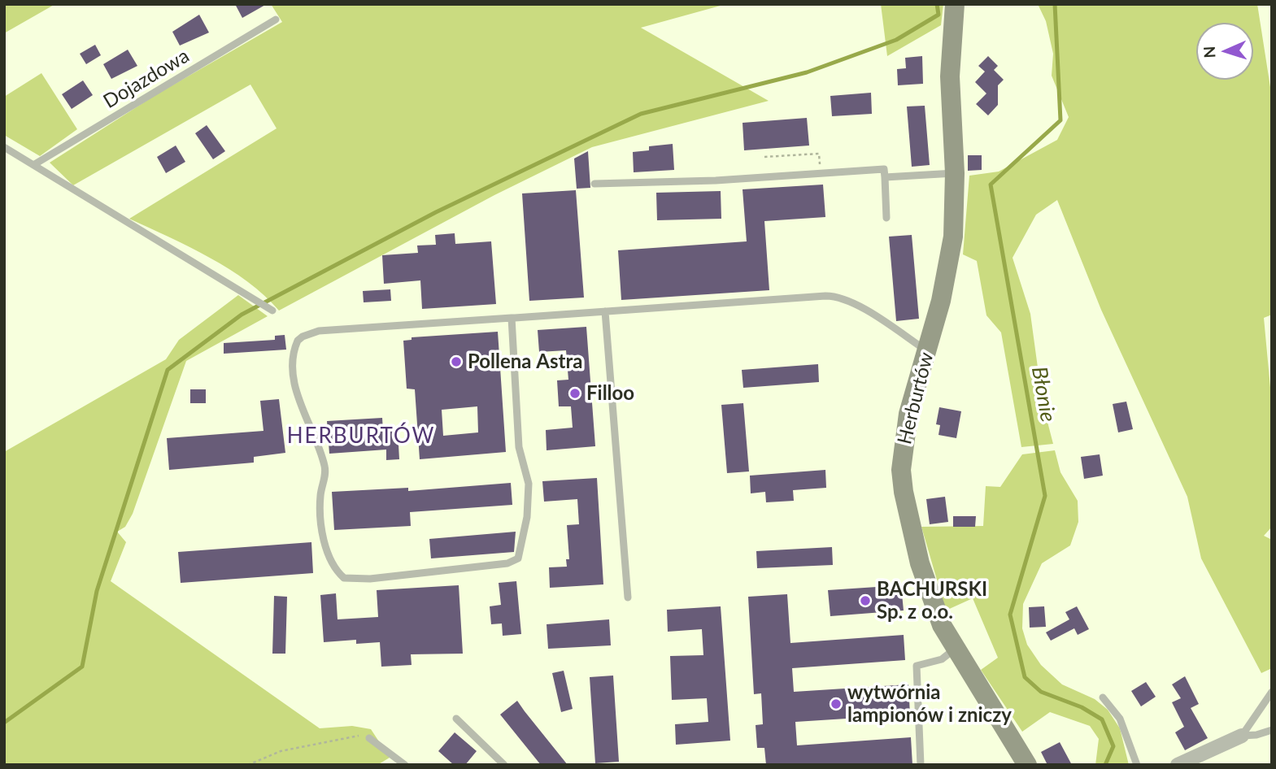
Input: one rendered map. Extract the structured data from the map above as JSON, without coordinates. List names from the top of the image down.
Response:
{
  "streets": {
    "street": ["Herburtów"],
    "lane": ["Dojazdowa"]
  },
  "districts": ["HERBURTÓW"],
  "water": ["Błonie"],
  "places": [
    "Pollena Astra",
    "Filloo",
    "BACHURSKI Sp. z o.o.",
    "wytwórnia lampionów i zniczy"
  ],
  "north": "left"
}
